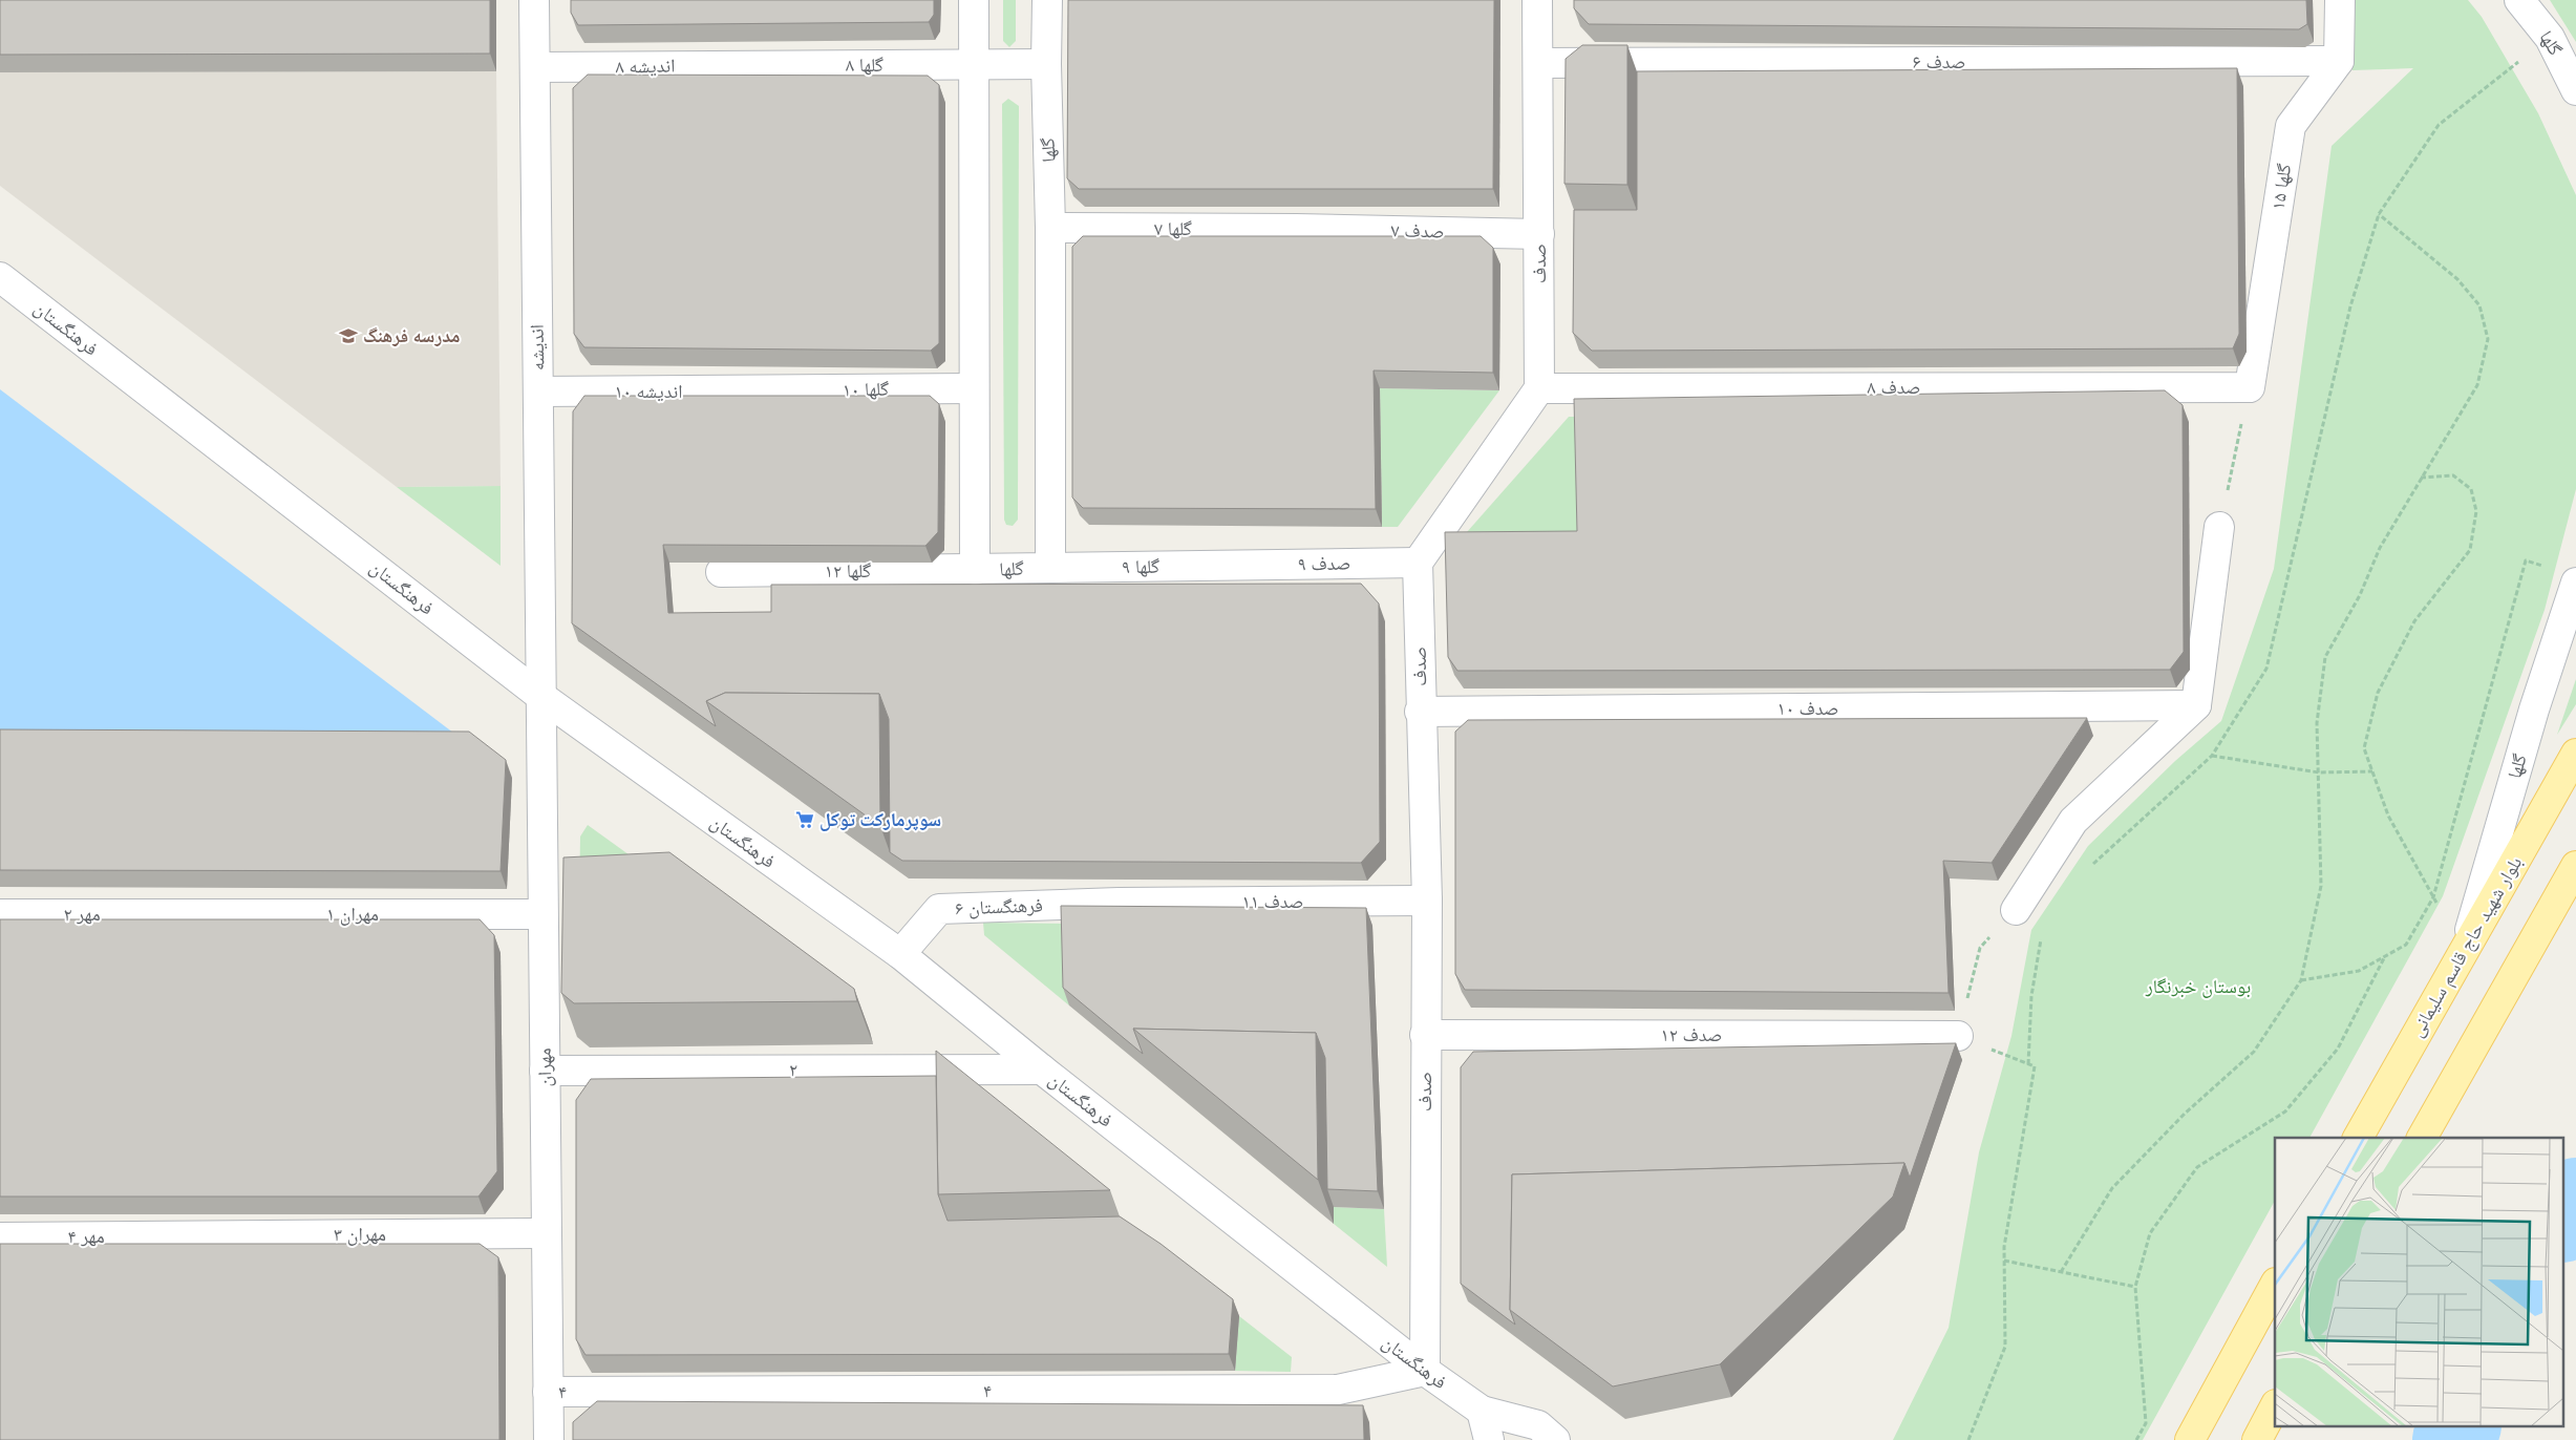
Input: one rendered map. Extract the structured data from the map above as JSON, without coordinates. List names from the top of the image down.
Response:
{
  "streets": {
    "main road": ["بلوار شهید حاج قاسم سلیمانی"],
    "street": [
      "گلها",
      "صدف ۶",
      "گلها ۸",
      "اندیشه ۸",
      "گلها ۱۵",
      "گلها ۷",
      "صدف ۷",
      "صدف",
      "فرهنگستان",
      "اندیشه",
      "صدف ۸",
      "گلها ۱۰",
      "اندیشه ۱۰",
      "صدف ۹",
      "گلها ۹",
      "گلها ۱۲",
      "صدف ۱۰",
      "صدف ۱۱",
      "فرهنگستان ۶",
      "مهر ۲",
      "مهران ۱",
      "صدف ۱۲",
      "مهران",
      "۲",
      "مهران ۳",
      "مهر ۴",
      "۴"
    ]
  },
  "crossings": [
    ["گلها", "گلها ۸"],
    ["گلها", "گلها ۷"],
    ["گلها", "گلها ۱۰"],
    ["گلها", "گلها ۹"],
    ["گلها", "گلها ۱۲"],
    ["گلها", "بلوار شهید حاج قاسم سلیمانی"],
    ["صدف ۶", "گلها ۱۵"],
    ["صدف ۶", "صدف"],
    ["گلها ۸", "اندیشه ۸"],
    ["اندیشه ۸", "اندیشه"],
    ["گلها ۱۵", "صدف ۸"],
    ["گلها ۷", "صدف ۷"],
    ["صدف ۷", "صدف"],
    ["صدف", "فرهنگستان"],
    ["صدف", "صدف ۸"],
    ["صدف", "صدف ۹"],
    ["صدف", "صدف ۱۰"],
    ["صدف", "صدف ۱۱"],
    ["صدف", "صدف ۱۲"],
    ["صدف", "۴"],
    ["فرهنگستان", "اندیشه"],
    ["فرهنگستان", "فرهنگستان ۶"],
    ["فرهنگستان", "مهران"],
    ["فرهنگستان", "۲"],
    ["فرهنگستان", "۴"],
    ["اندیشه", "اندیشه ۱۰"],
    ["اندیشه", "مهران"],
    ["گلها ۱۰", "اندیشه ۱۰"],
    ["صدف ۹", "گلها ۹"],
    ["صدف ۱۱", "فرهنگستان ۶"],
    ["مهر ۲", "مهران ۱"],
    ["مهران ۱", "مهران"],
    ["مهران", "۲"],
    ["مهران", "مهران ۳"],
    ["مهران", "۴"],
    ["مهران ۳", "مهر ۴"]
  ],
  "parks": ["بوستان خبرنگار"],
  "places": {
    "school or university": ["مدرسه فرهنگ"],
    "supermarket": ["سوپرمارکت توکل"]
  }
}
